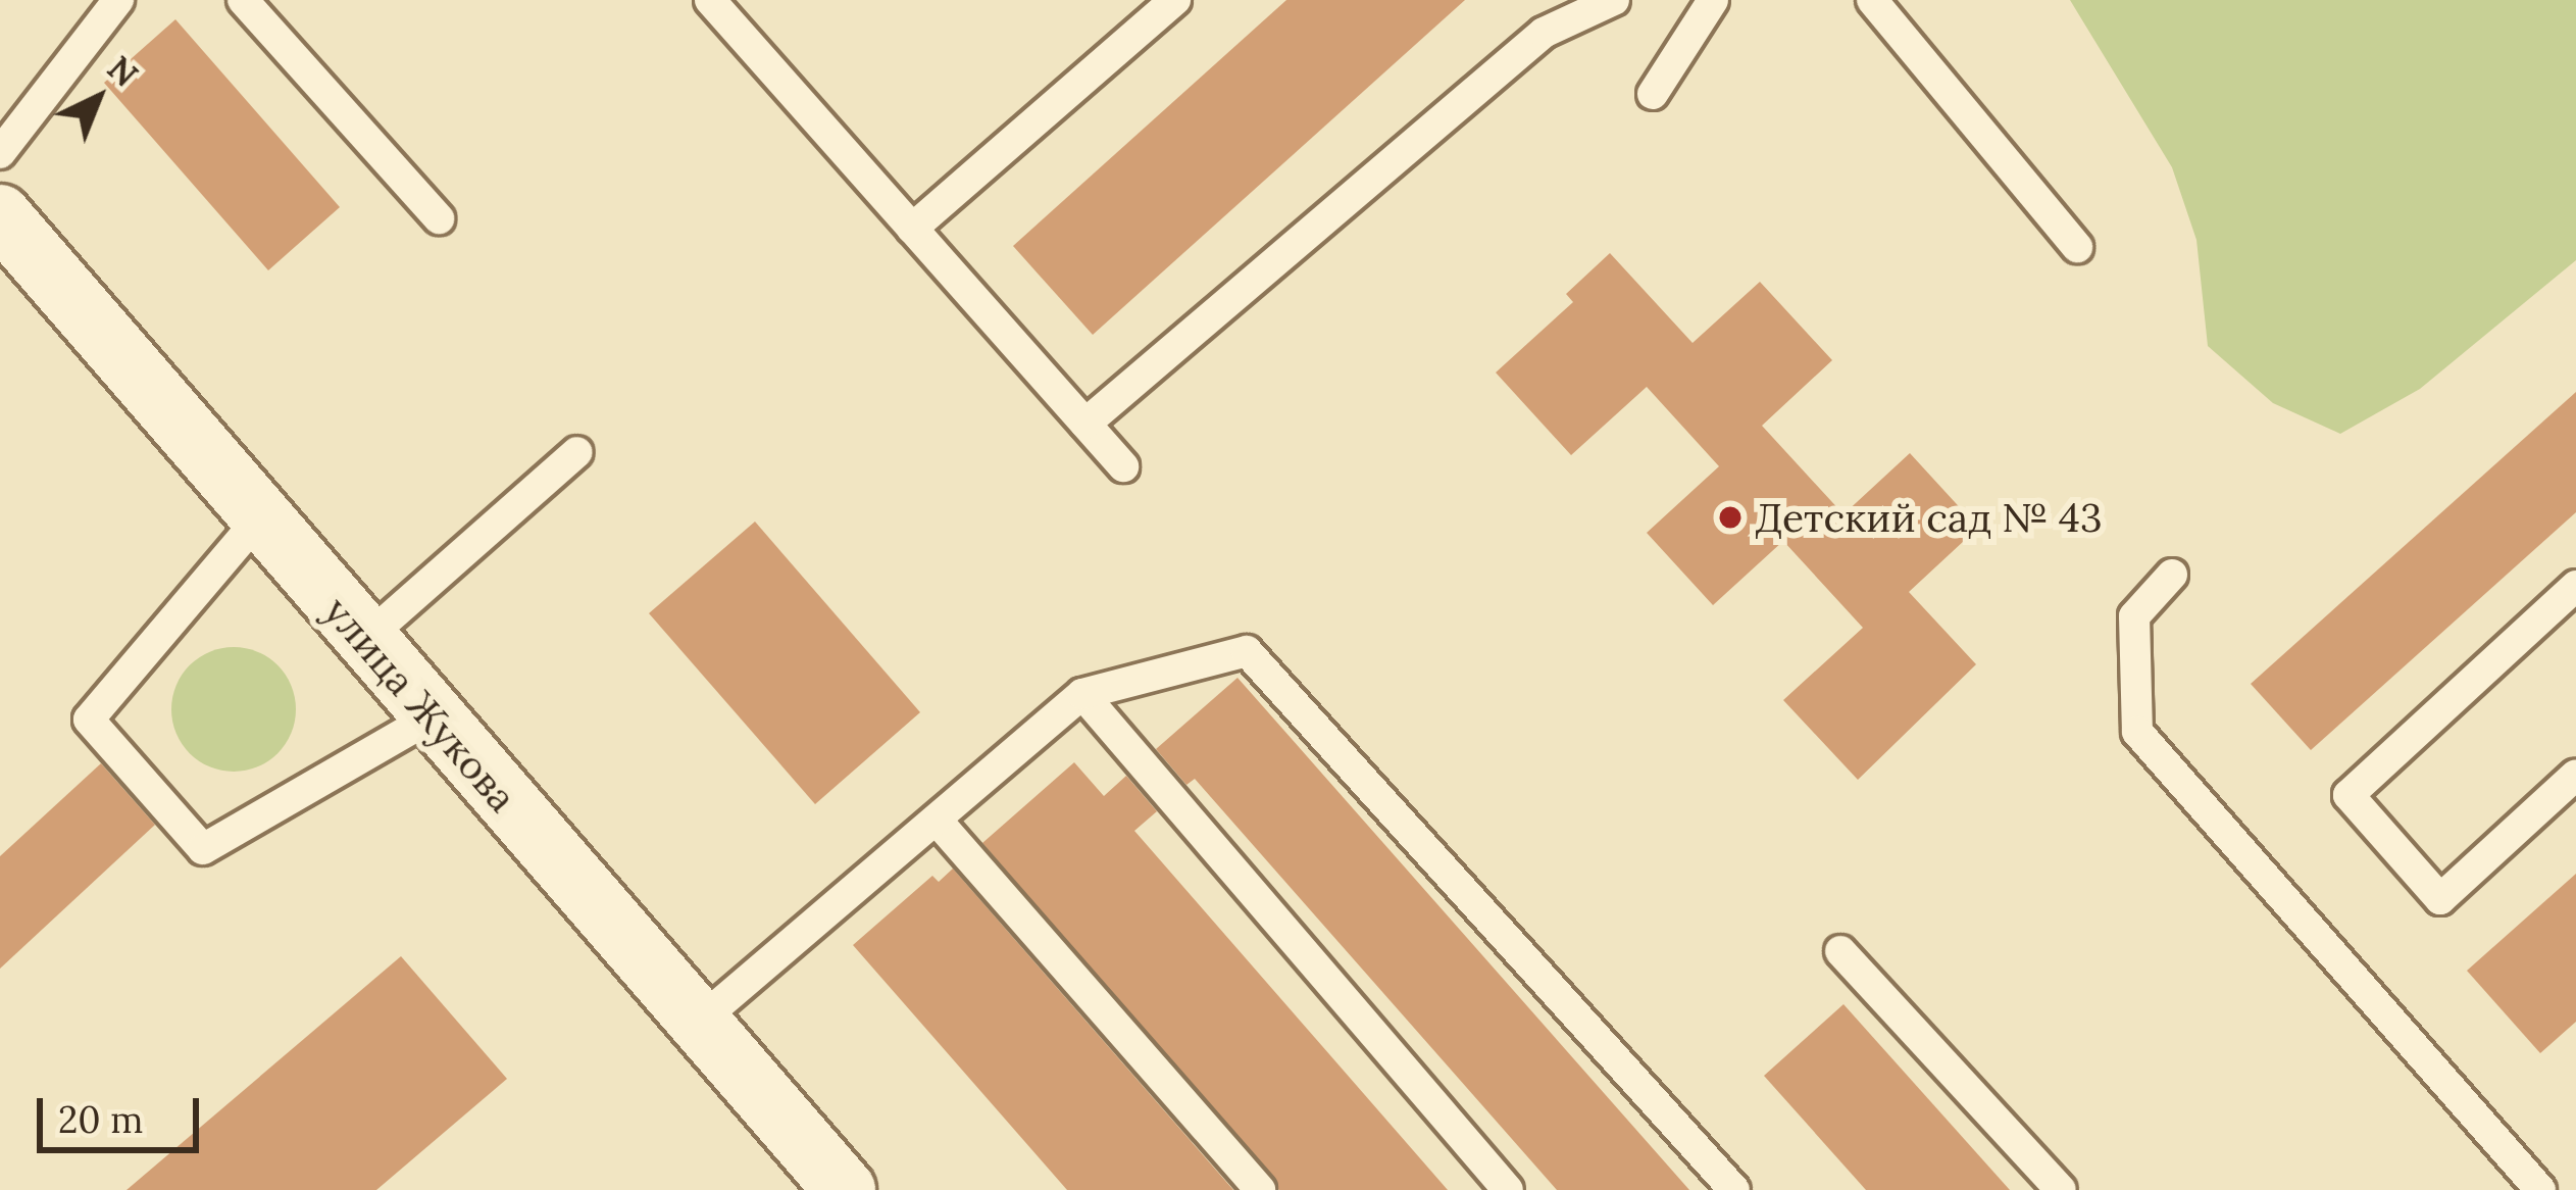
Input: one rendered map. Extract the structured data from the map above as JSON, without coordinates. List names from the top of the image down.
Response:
{
  "streets": {
    "street": ["улица Жукова"]
  },
  "places": ["Детский сад № 43"],
  "scale_bar": "20 m",
  "north": "top right"
}
